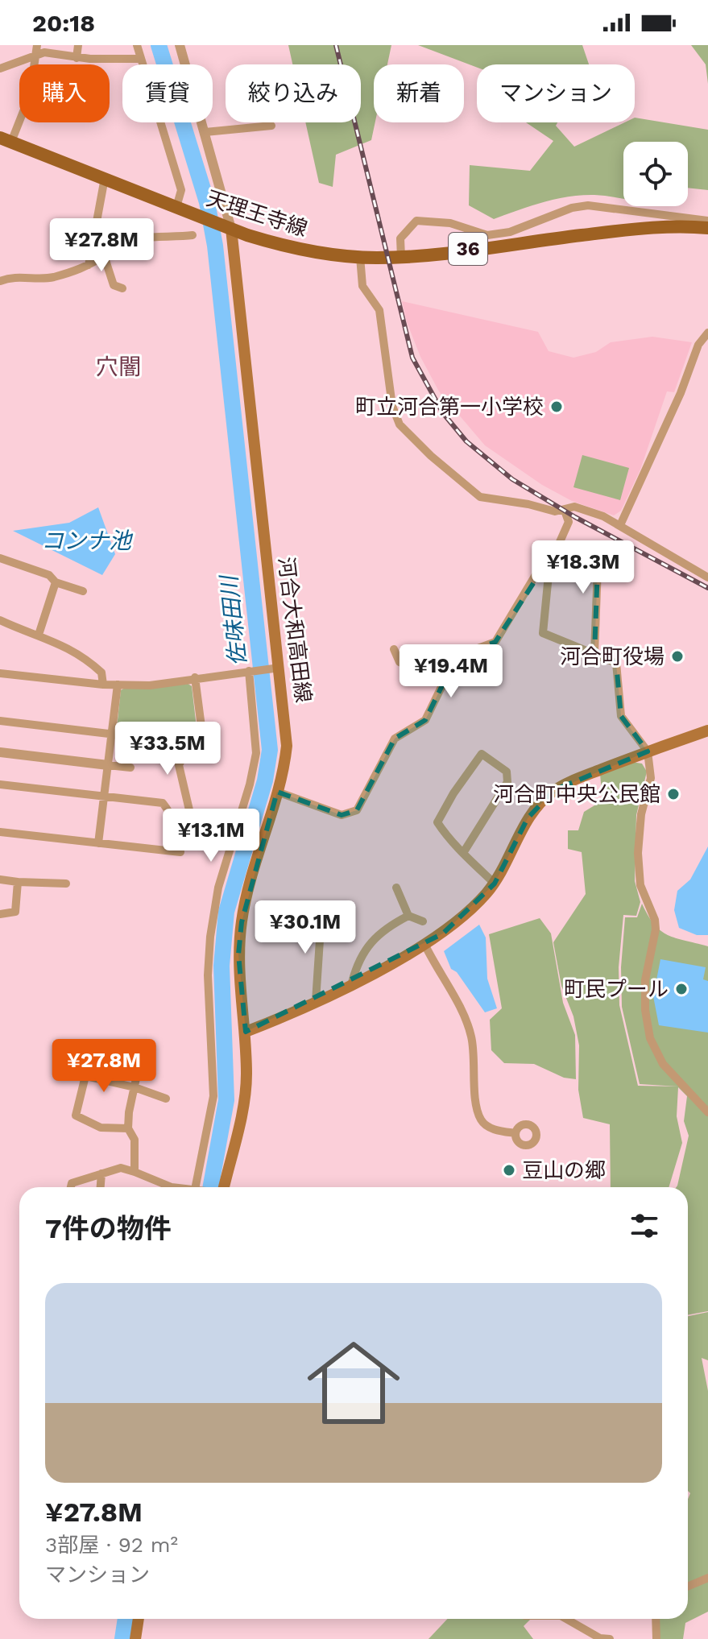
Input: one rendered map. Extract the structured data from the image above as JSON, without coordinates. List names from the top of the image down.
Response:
{
  "streets": {
    "main road": ["天理王寺線", "36", "河合大和高田線"]
  },
  "crossings": [
    ["天理王寺線", "河合大和高田線"]
  ],
  "districts": ["穴闇"],
  "water": ["コンナ池", "佐味田川"],
  "places": [
    "町立河合第一小学校",
    "河合町役場",
    "河合町中央公民館",
    "町民プール",
    "豆山の郷"
  ],
  "page": {
    "status": "20:18",
    "chip": [
      "購入",
      "賃貸",
      "絞り込み",
      "新着",
      "マンション"
    ],
    "price": [
      "¥27.8M",
      "¥18.3M",
      "¥19.4M",
      "¥33.5M",
      "¥13.1M",
      "¥30.1M",
      "¥27.8M"
    ],
    "heading": "7件の物件",
    "list": [
      {
        "name": "¥27.8M",
        "note": "3部屋 · 92 m² · マンション"
      }
    ]
  }
}
